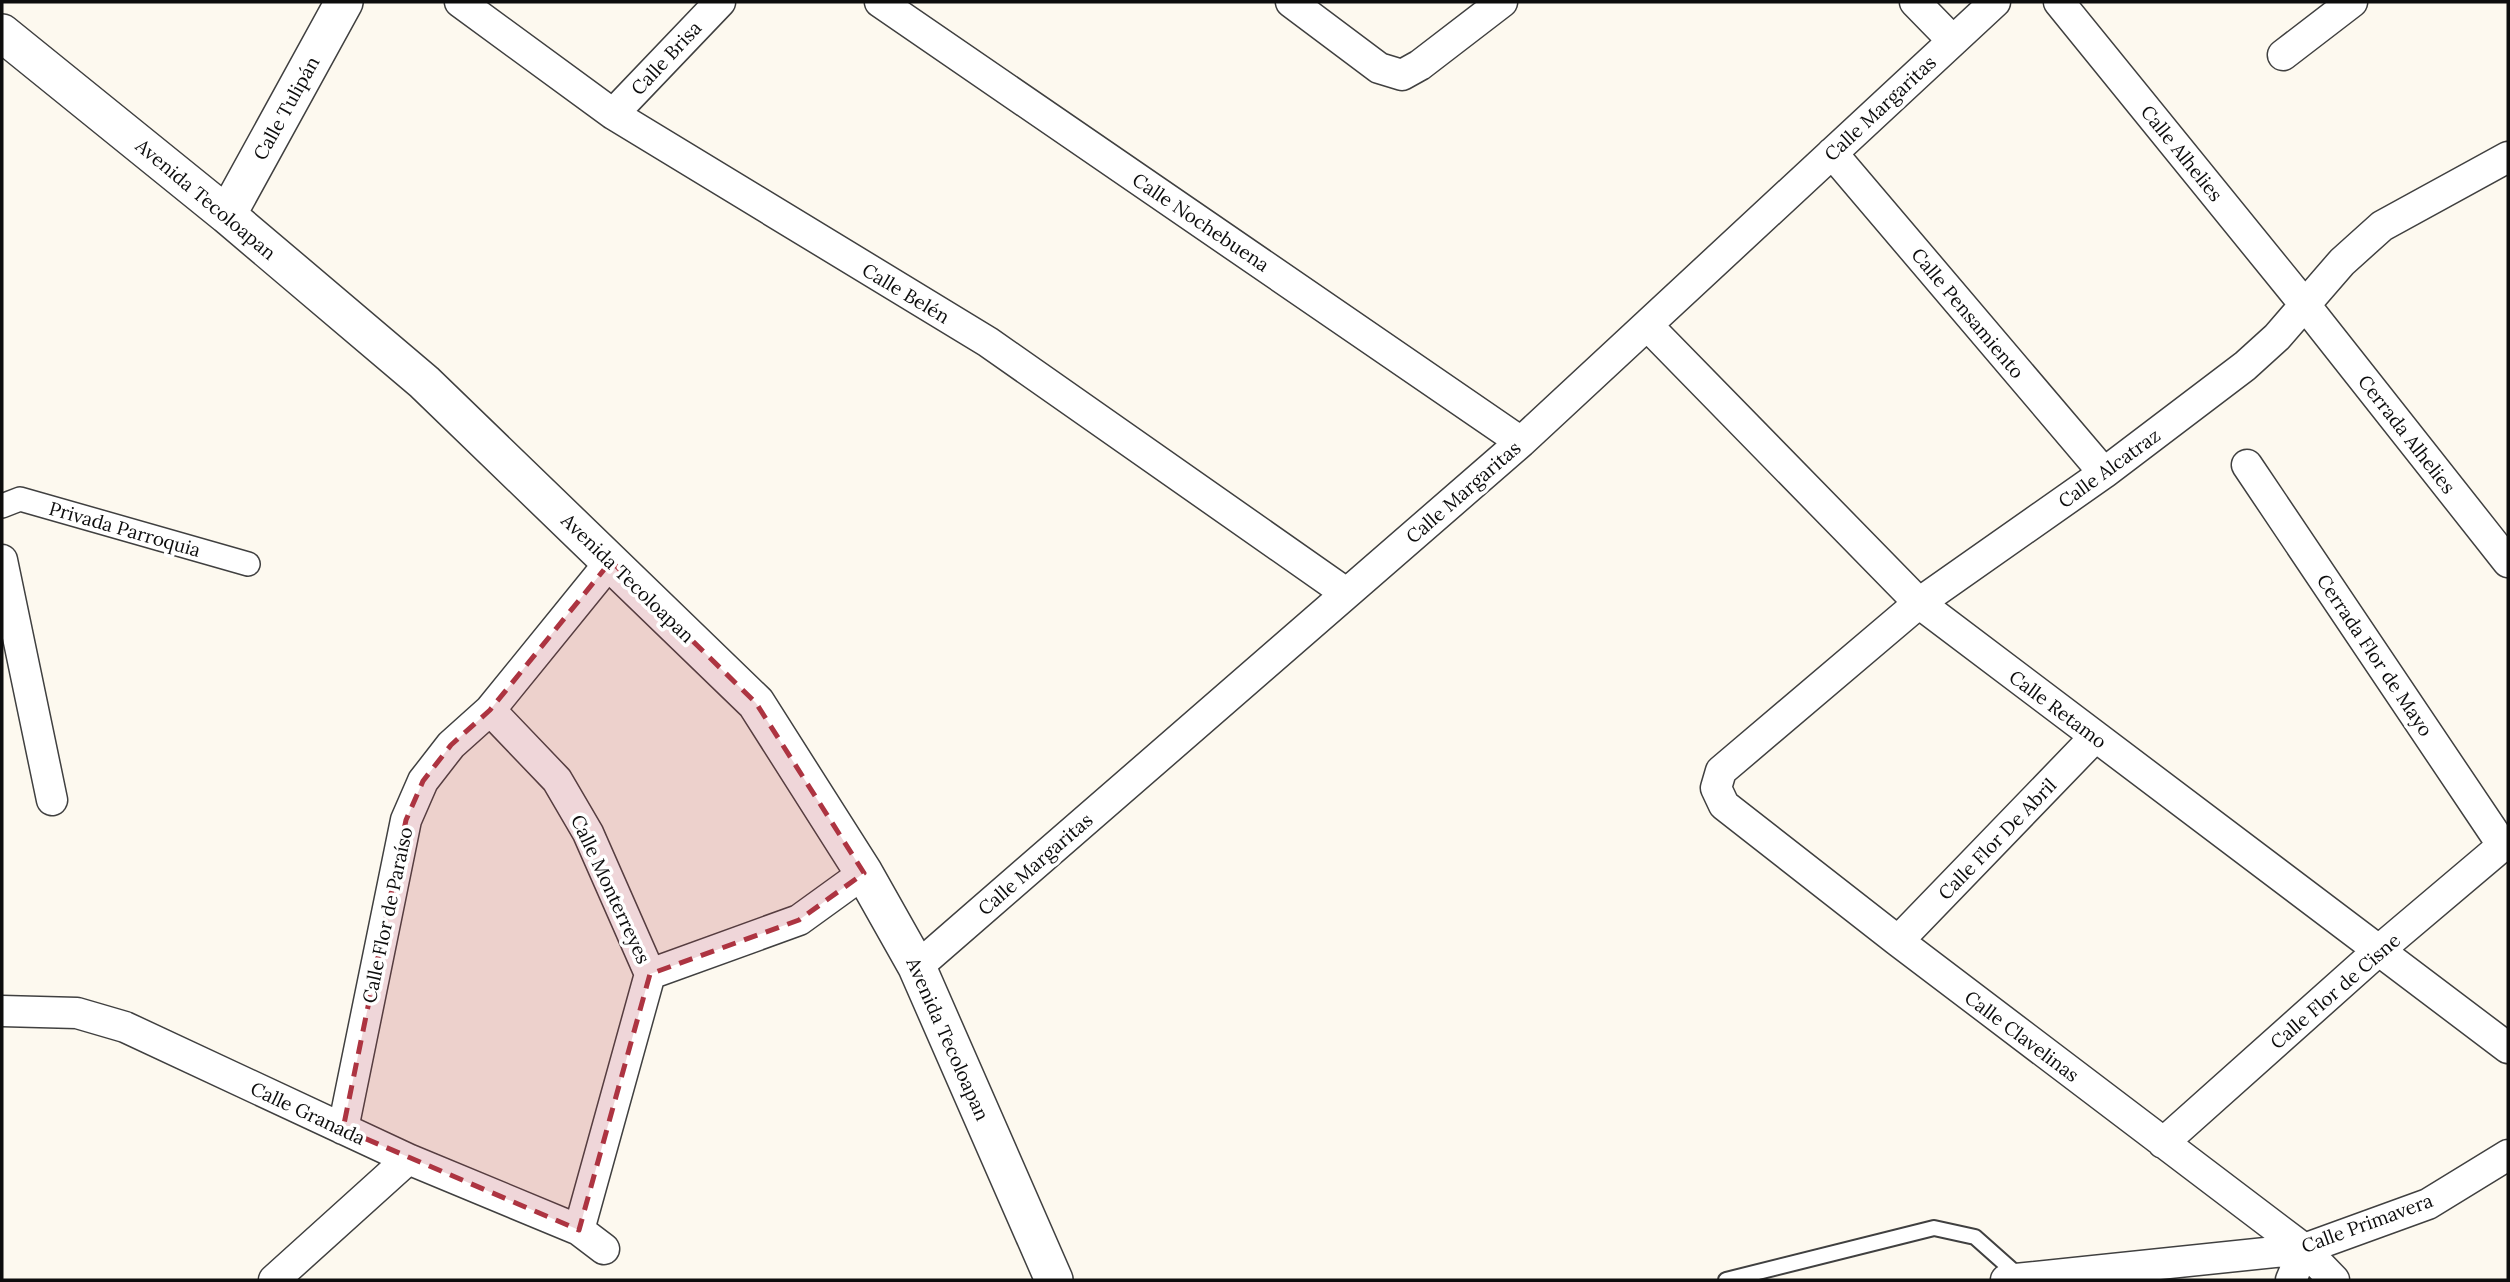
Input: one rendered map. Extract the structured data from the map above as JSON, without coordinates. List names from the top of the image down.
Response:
{
  "streets": {
    "street": [
      "Calle Brisa",
      "Calle Tulipán",
      "Calle Margaritas",
      "Calle Alhelies",
      "Avenida Tecoloapan",
      "Calle Nochebuena",
      "Calle Belén",
      "Calle Pensamiento",
      "Cerrada Alhelies",
      "Calle Alcatraz",
      "Privada Parroquia",
      "Cerrada Flor de Mayo",
      "Calle Retamo",
      "Calle Flor De Abril",
      "Calle Monterreyes",
      "Calle Flor de Paraíso",
      "Calle Flor de Cisne",
      "Calle Clavelinas",
      "Calle Granada",
      "Calle Primavera"
    ]
  },
  "crossings": [
    ["Calle Brisa", "Calle Belén"],
    ["Calle Tulipán", "Avenida Tecoloapan"],
    ["Calle Margaritas", "Avenida Tecoloapan"],
    ["Calle Margaritas", "Calle Nochebuena"],
    ["Calle Margaritas", "Calle Belén"],
    ["Calle Margaritas", "Calle Pensamiento"],
    ["Calle Margaritas", "Calle Retamo"],
    ["Calle Alhelies", "Cerrada Alhelies"],
    ["Calle Alhelies", "Calle Alcatraz"],
    ["Avenida Tecoloapan", "Calle Monterreyes"],
    ["Avenida Tecoloapan", "Calle Flor de Paraíso"],
    ["Calle Pensamiento", "Calle Alcatraz"],
    ["Cerrada Alhelies", "Calle Alcatraz"],
    ["Calle Alcatraz", "Calle Retamo"],
    ["Calle Alcatraz", "Calle Clavelinas"],
    ["Cerrada Flor de Mayo", "Calle Flor de Cisne"],
    ["Calle Retamo", "Calle Flor De Abril"],
    ["Calle Retamo", "Calle Flor de Cisne"],
    ["Calle Flor De Abril", "Calle Clavelinas"],
    ["Calle Monterreyes", "Calle Flor de Paraíso"],
    ["Calle Monterreyes", "Calle Granada"],
    ["Calle Flor de Paraíso", "Calle Granada"],
    ["Calle Flor de Cisne", "Calle Clavelinas"],
    ["Calle Clavelinas", "Calle Primavera"]
  ]
}
